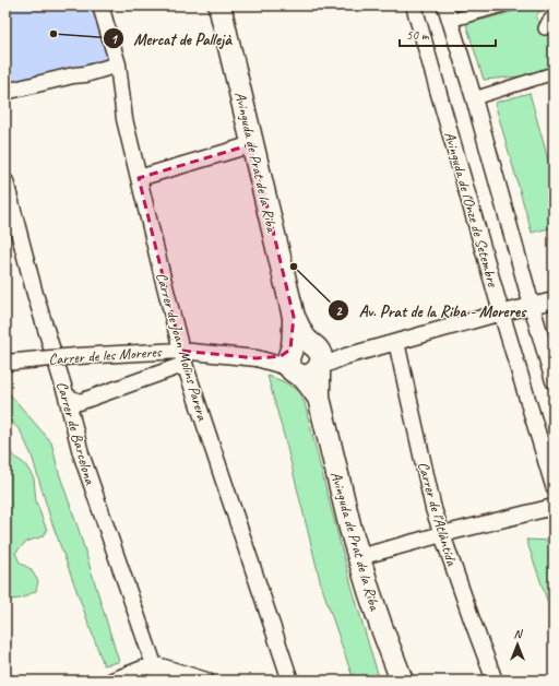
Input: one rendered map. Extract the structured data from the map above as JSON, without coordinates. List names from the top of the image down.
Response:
{
  "streets": {
    "main road": ["Avinguda de Prat de la Riba"],
    "street": [
      "Avinguda de l'Onze de Setembre",
      "Carrer de Joan Molins Parera",
      "Carrer de les Moreres",
      "Carrer de Barcelona",
      "Carrer de l'Atlàntida"
    ]
  },
  "crossings": [
    ["Avinguda de Prat de la Riba", "Carrer de les Moreres"],
    ["Avinguda de l'Onze de Setembre", "Carrer de les Moreres"],
    ["Carrer de Joan Molins Parera", "Carrer de les Moreres"],
    ["Carrer de les Moreres", "Carrer de l'Atlàntida"]
  ],
  "places": ["Mercat de Pallejà", "Av. Prat de la Riba - Moreres"],
  "scale_bar": "50 m",
  "north": "top"
}
